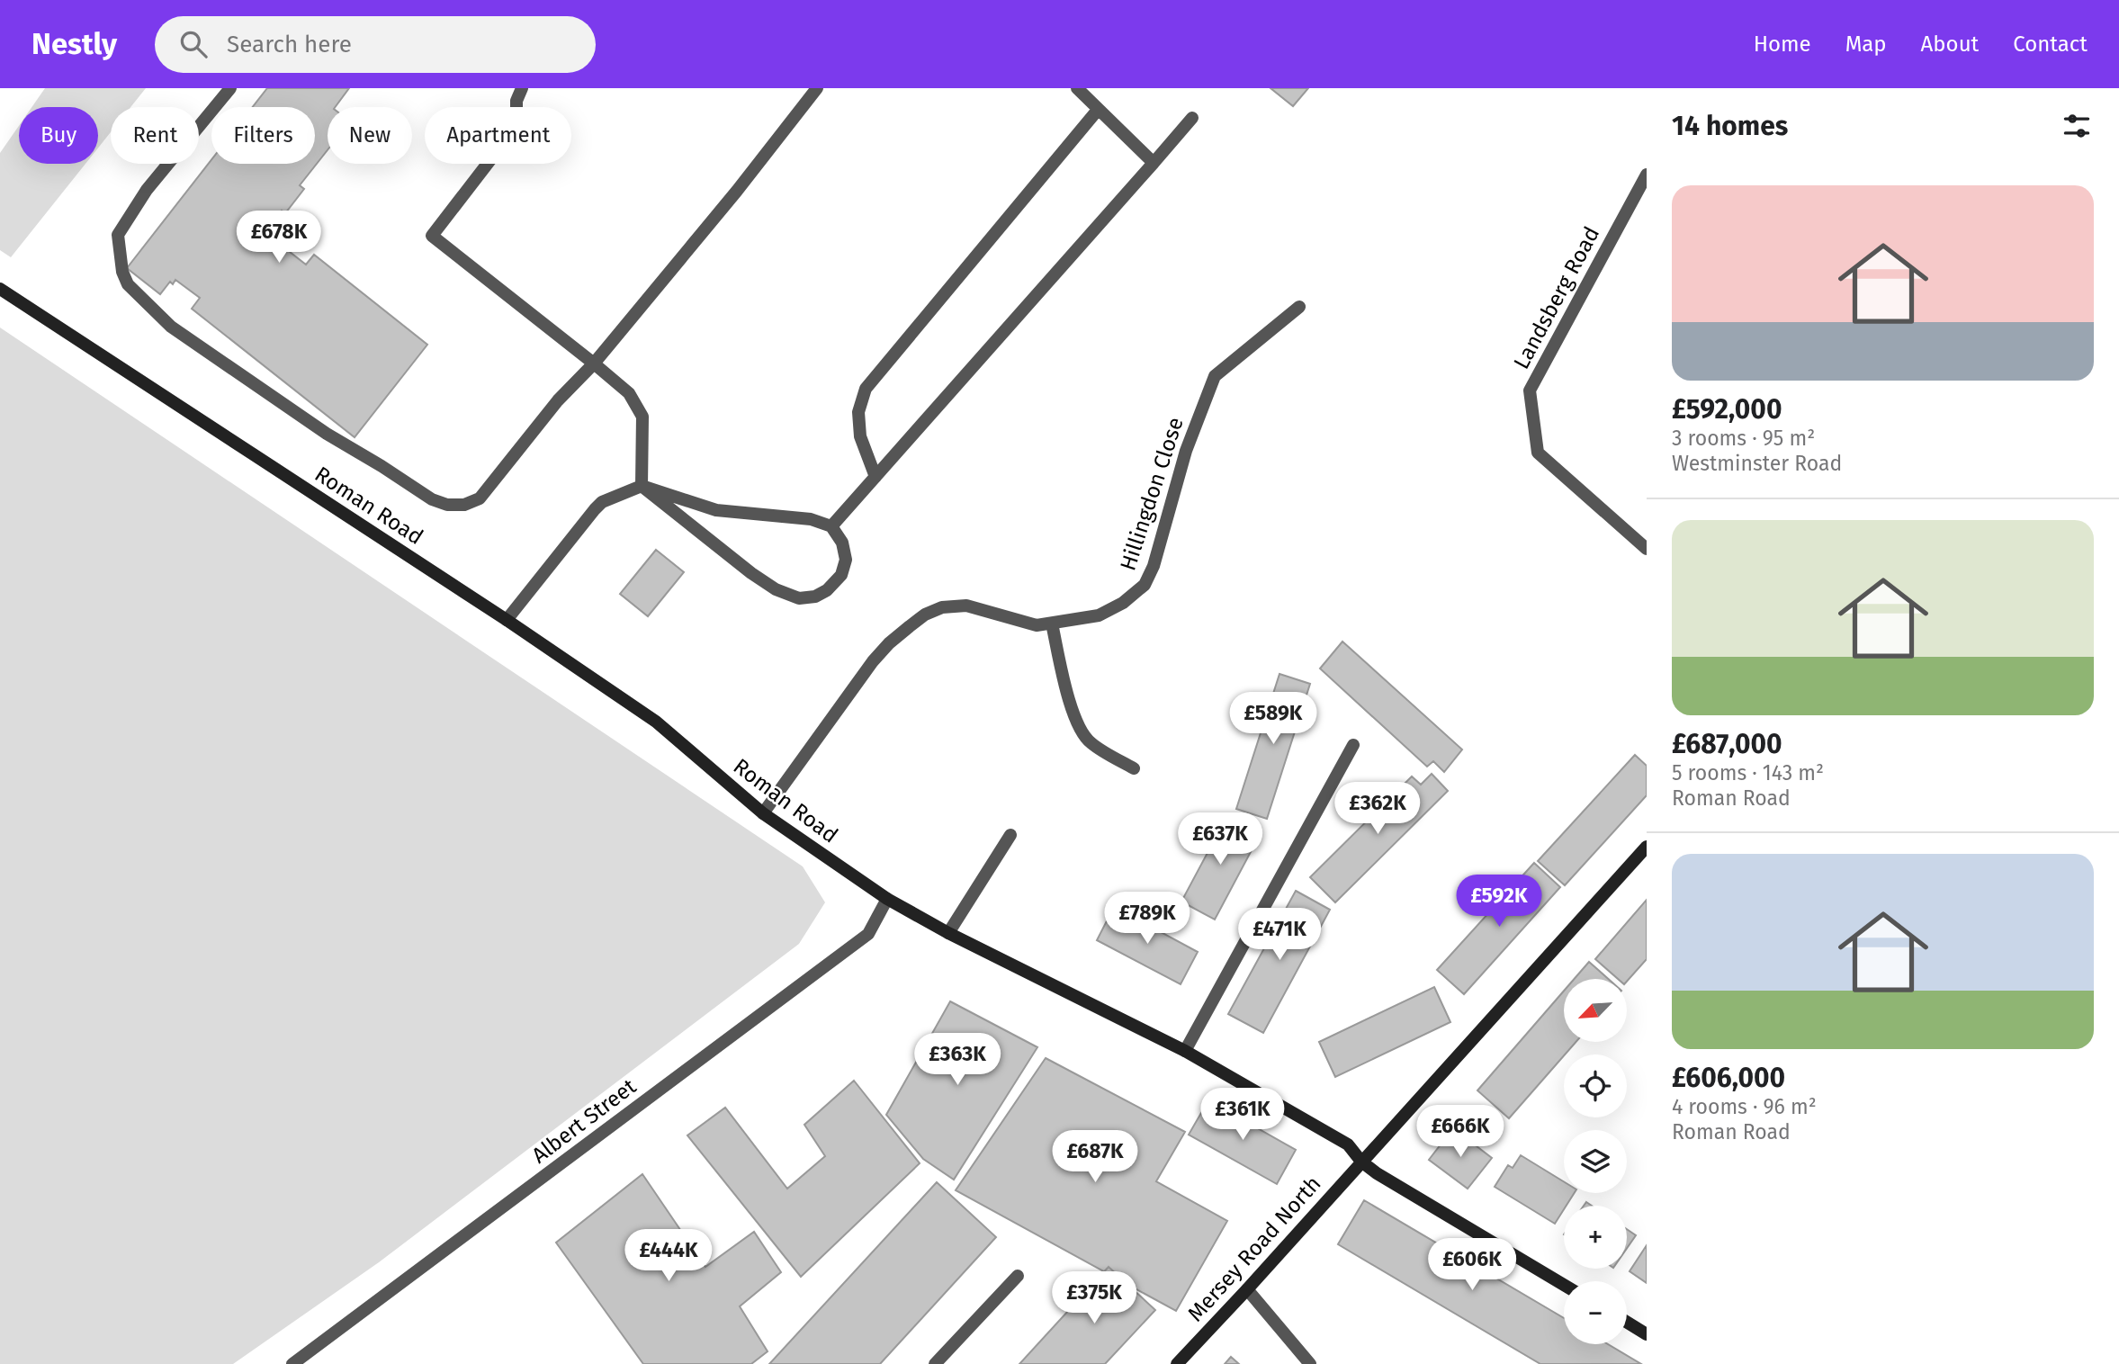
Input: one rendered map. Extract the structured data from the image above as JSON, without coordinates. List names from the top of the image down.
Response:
{
  "streets": {
    "street": [
      "Landsberg Road",
      "Hillingdon Close",
      "Roman Road",
      "Albert Street",
      "Mersey Road North"
    ]
  },
  "crossings": [
    ["Hillingdon Close", "Roman Road"],
    ["Roman Road", "Albert Street"],
    ["Roman Road", "Mersey Road North"]
  ],
  "north": "bottom left",
  "page": {
    "header": "Nestly",
    "search": "Search here",
    "nav": [
      "Home",
      "Map",
      "About",
      "Contact"
    ],
    "heading": "14 homes",
    "chip": [
      "Buy",
      "Rent",
      "Filters",
      "New",
      "Apartment"
    ],
    "list": [
      {
        "name": "£592,000",
        "note": "3 rooms · 95 m² · Westminster Road"
      },
      {
        "name": "£687,000",
        "note": "5 rooms · 143 m² · Roman Road"
      },
      {
        "name": "£606,000",
        "note": "4 rooms · 96 m² · Roman Road"
      }
    ],
    "price": [
      "£678K",
      "£589K",
      "£362K",
      "£637K",
      "£592K",
      "£789K",
      "£471K",
      "£363K",
      "£361K",
      "£666K",
      "£687K",
      "£444K",
      "£606K",
      "£375K"
    ],
    "map_buttons": ["+", "−"]
  }
}
